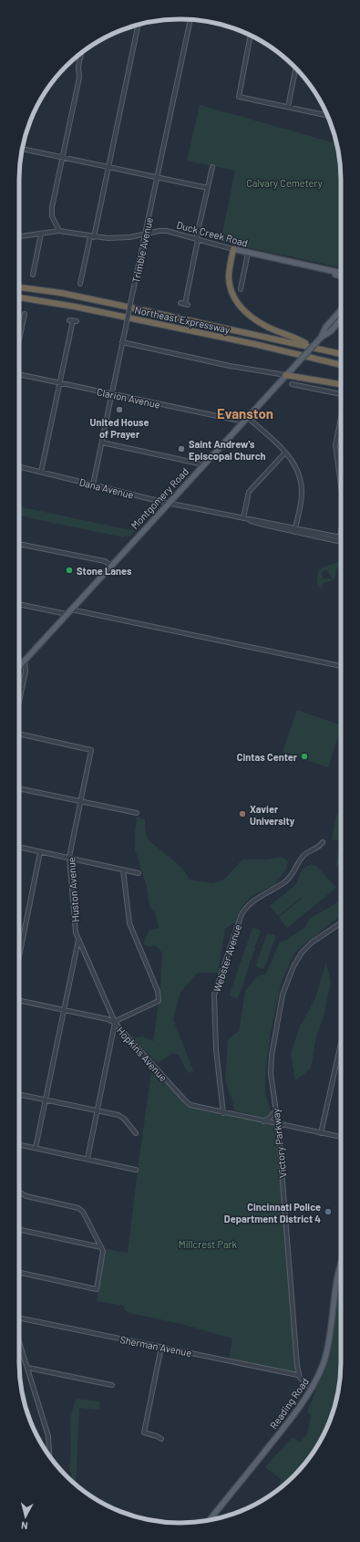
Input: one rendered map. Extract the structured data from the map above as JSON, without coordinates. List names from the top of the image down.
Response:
{
  "streets": {
    "highway": ["Northeast Expressway"],
    "main road": ["Duck Creek Road", "Montgomery Road", "Reading Road"],
    "street": [
      "Trimble Avenue",
      "Clarion Avenue",
      "Dana Avenue",
      "Huston Avenue",
      "Webster Avenue",
      "Hopkins Avenue",
      "Victory Parkway",
      "Sherman Avenue"
    ]
  },
  "crossings": [
    ["Duck Creek Road", "Trimble Avenue"],
    ["Trimble Avenue", "Clarion Avenue"],
    ["Trimble Avenue", "Dana Avenue"],
    ["Clarion Avenue", "Montgomery Road"],
    ["Dana Avenue", "Montgomery Road"],
    ["Huston Avenue", "Hopkins Avenue"],
    ["Webster Avenue", "Hopkins Avenue"],
    ["Hopkins Avenue", "Victory Parkway"],
    ["Victory Parkway", "Sherman Avenue"]
  ],
  "districts": ["Evanston"],
  "parks": ["Calvary Cemetery", "Millcrest Park"],
  "places": [
    "United House of Prayer",
    "Saint Andrew's Episcopal Church",
    "Stone Lanes",
    "Cintas Center",
    "Xavier University",
    "Cincinnati Police Department District 4"
  ],
  "north": "bottom"
}
